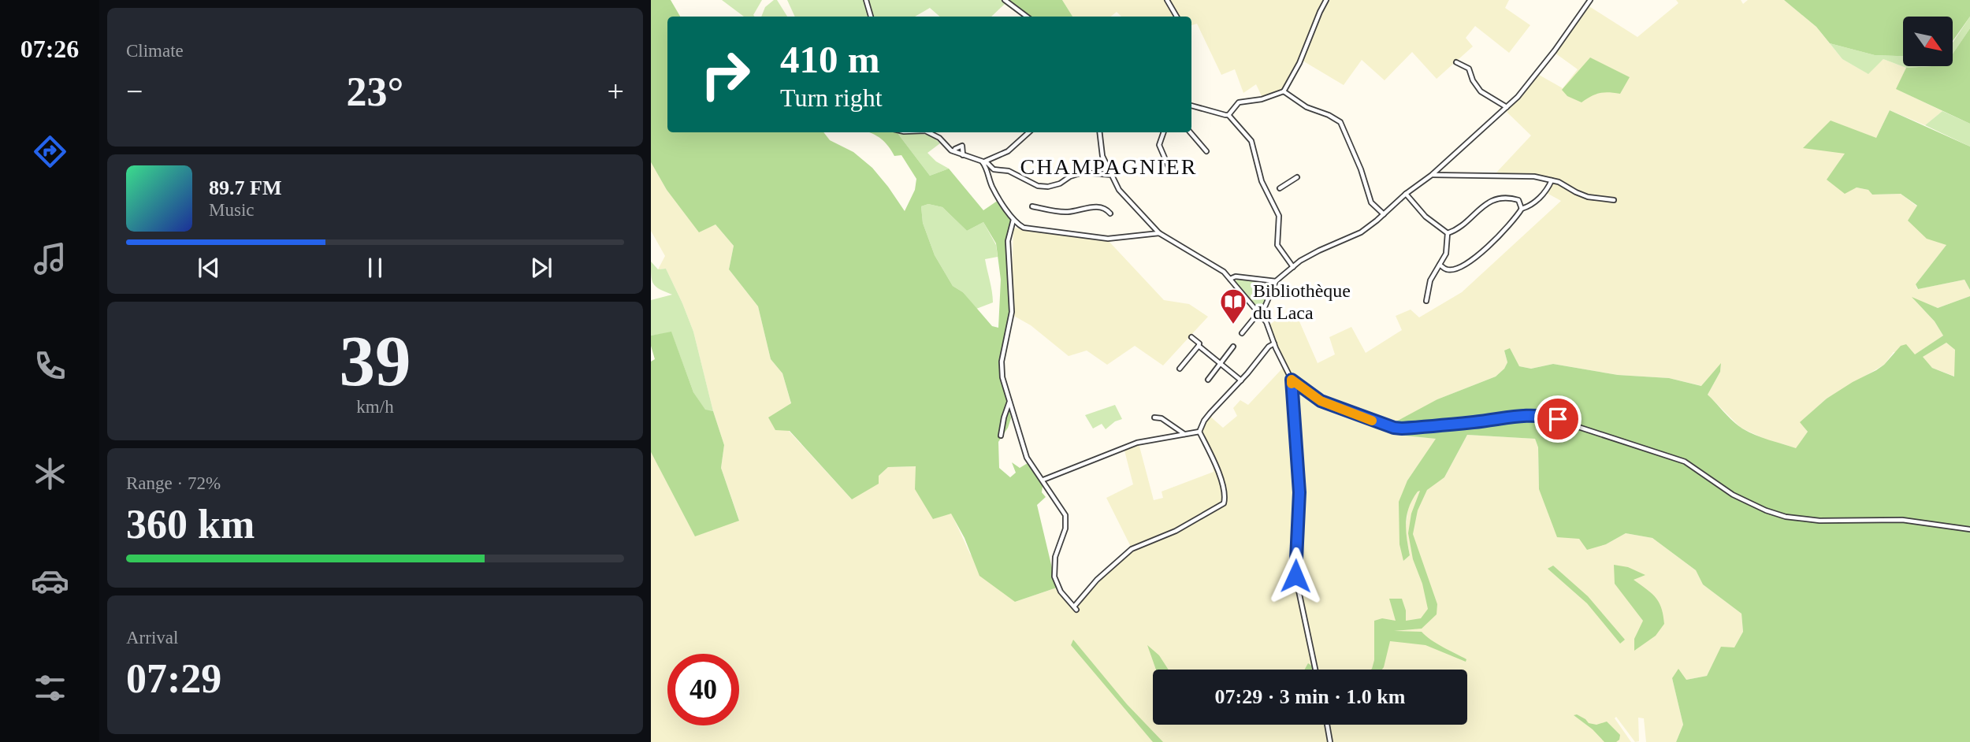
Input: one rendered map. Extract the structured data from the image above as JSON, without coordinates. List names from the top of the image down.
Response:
{
  "districts": ["CHAMPAGNIER"],
  "places": {
    "library": ["Bibliothèque du Laca"]
  },
  "north": "bottom right",
  "page": {
    "tabs": "07:26",
    "tile": [
      "Climate",
      ["39", "km/h"],
      ["Range · 72%", "360 km"],
      ["Arrival", "07:29"]
    ],
    "turn": ["410 m", "Turn right"],
    "heat": ["−", "23°", "+"],
    "song": ["89.7 FM", "Music"],
    "limit": "40",
    "trip": "07:29 · 3 min · 1.0 km"
  }
}
